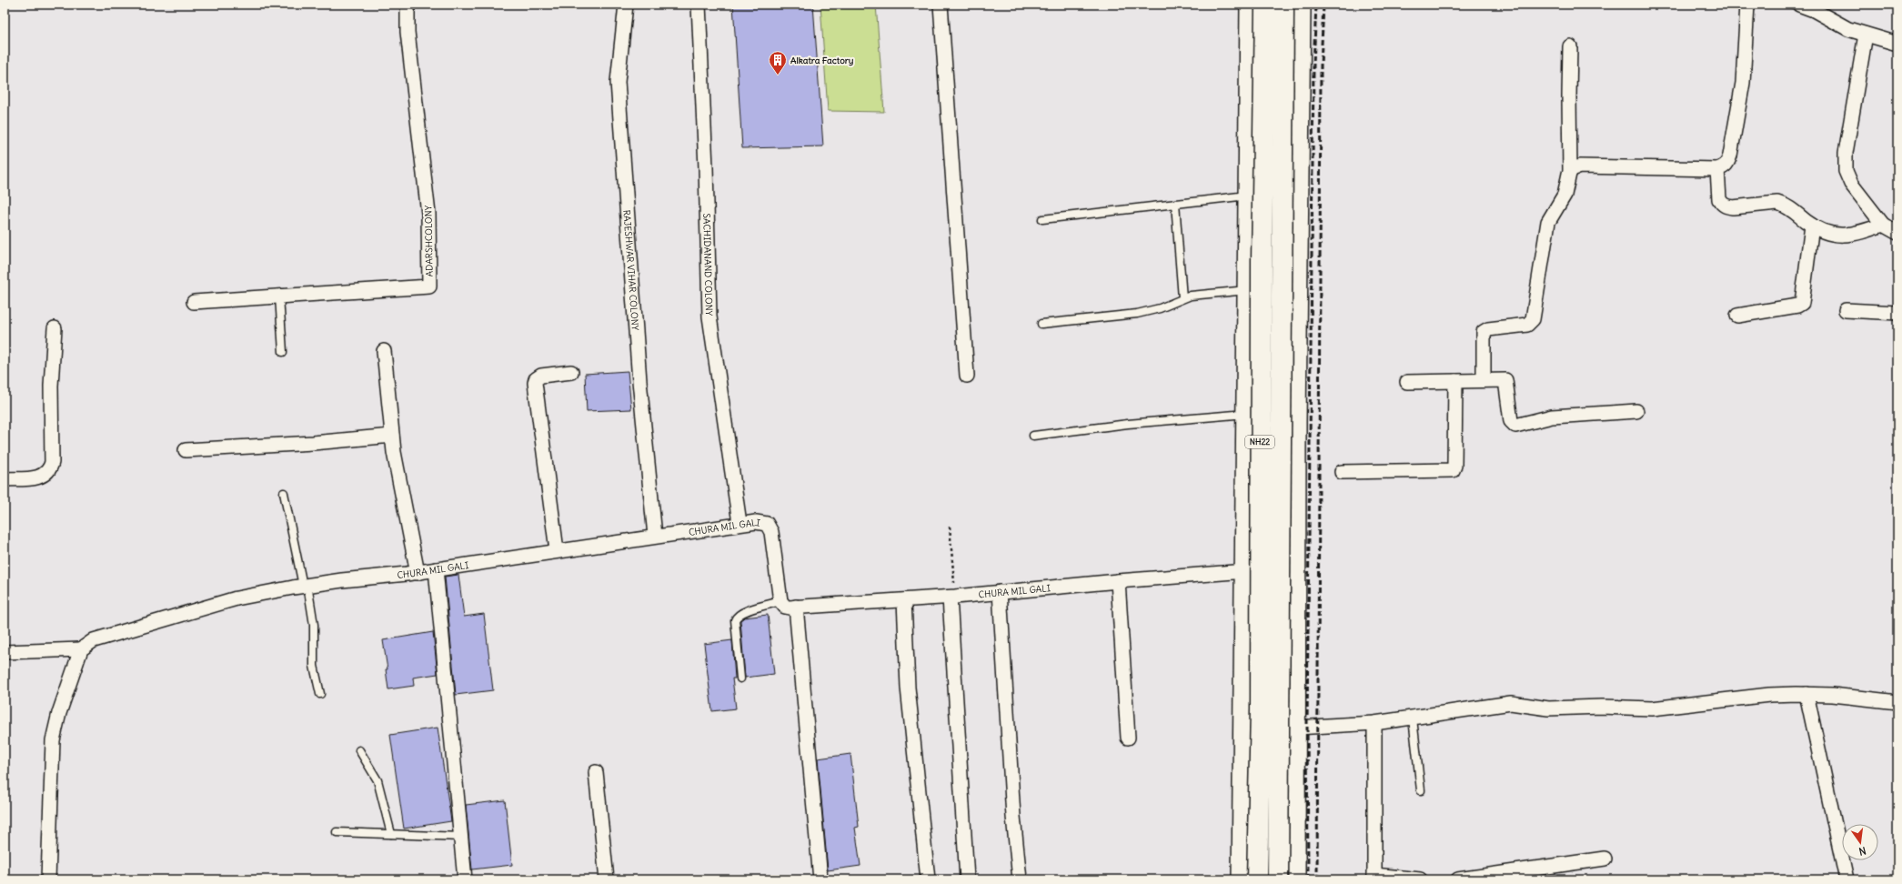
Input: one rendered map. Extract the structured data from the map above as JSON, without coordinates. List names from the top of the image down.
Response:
{
  "streets": {
    "highway": ["NH22"],
    "street": [
      "ADARSHCOLONY",
      "SACHIDANAND COLONY",
      "RAJESHWAR VIHAR COLONY",
      "CHURA MIL GALI"
    ]
  },
  "crossings": [
    ["SACHIDANAND COLONY", "CHURA MIL GALI"],
    ["RAJESHWAR VIHAR COLONY", "CHURA MIL GALI"]
  ],
  "places": {
    "building": ["Alkatra Factory"]
  },
  "north": "bottom"
}
